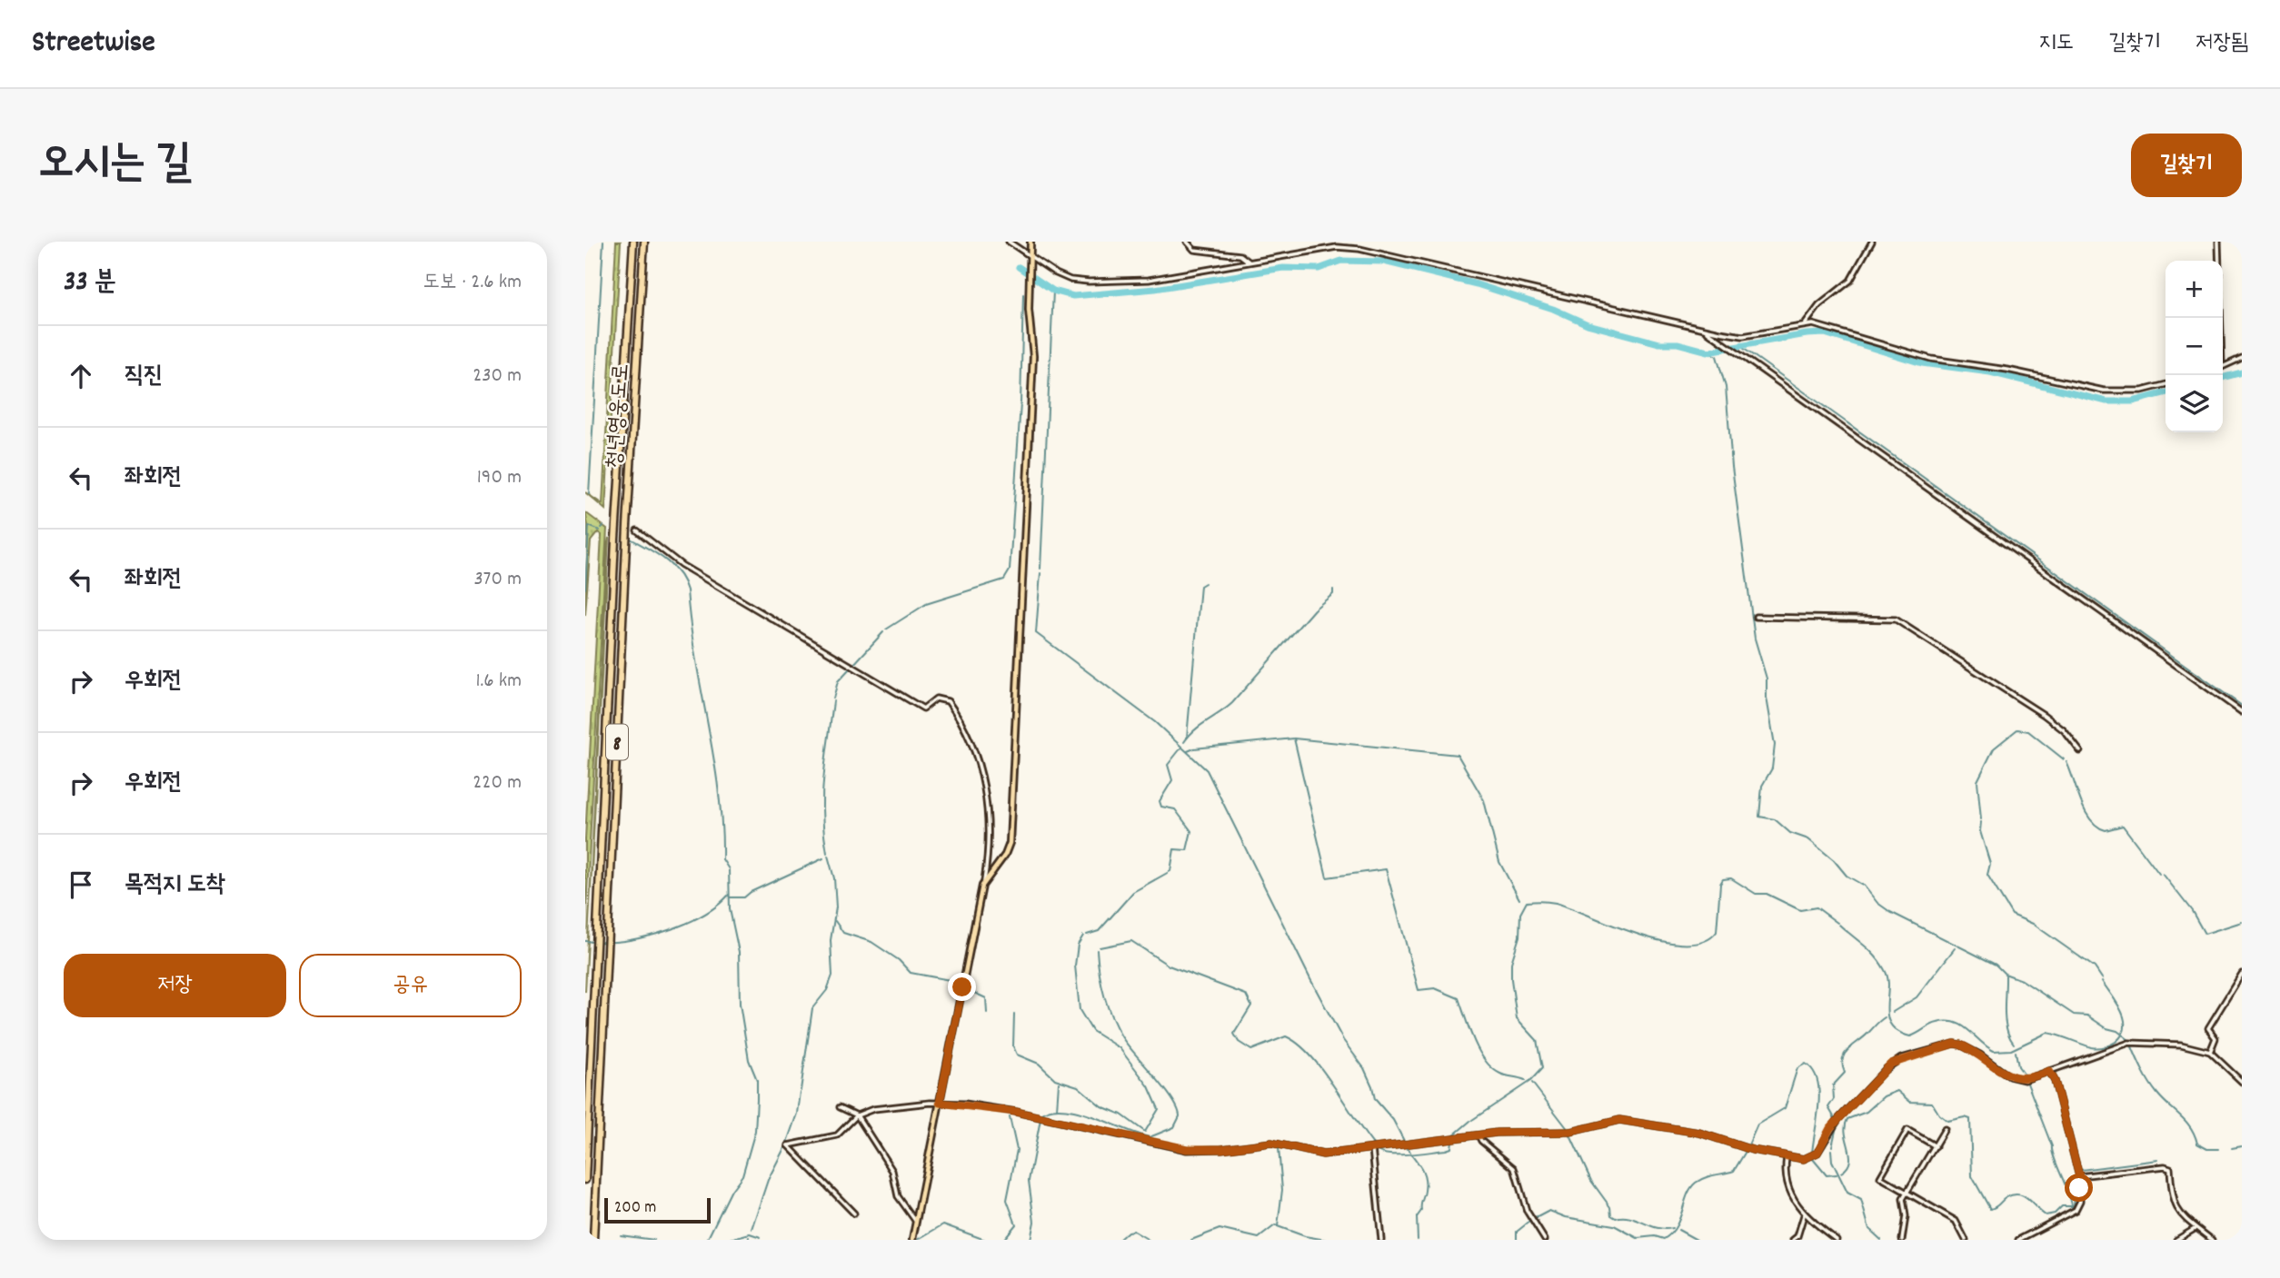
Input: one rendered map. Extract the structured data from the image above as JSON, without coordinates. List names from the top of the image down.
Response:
{
  "streets": {
    "highway": ["청년영웅도로", "8"]
  },
  "scale_bar": "200 m",
  "page": {
    "header": "Streetwise",
    "nav": ["지도", "길찾기", "저장됨"],
    "title": "오시는 길",
    "buttons": [
      "길찾기",
      ["저장", "공유"]
    ],
    "heading": ["33 분", "도보 · 2.6 km"],
    "map_buttons": ["+", "−"],
    "list": [
      ["직진", "230 m"],
      ["좌회전", "190 m"],
      ["좌회전", "370 m"],
      ["우회전", "1.6 km"],
      ["우회전", "220 m"],
      "목적지 도착"
    ],
    "scale": "200 m"
  }
}
